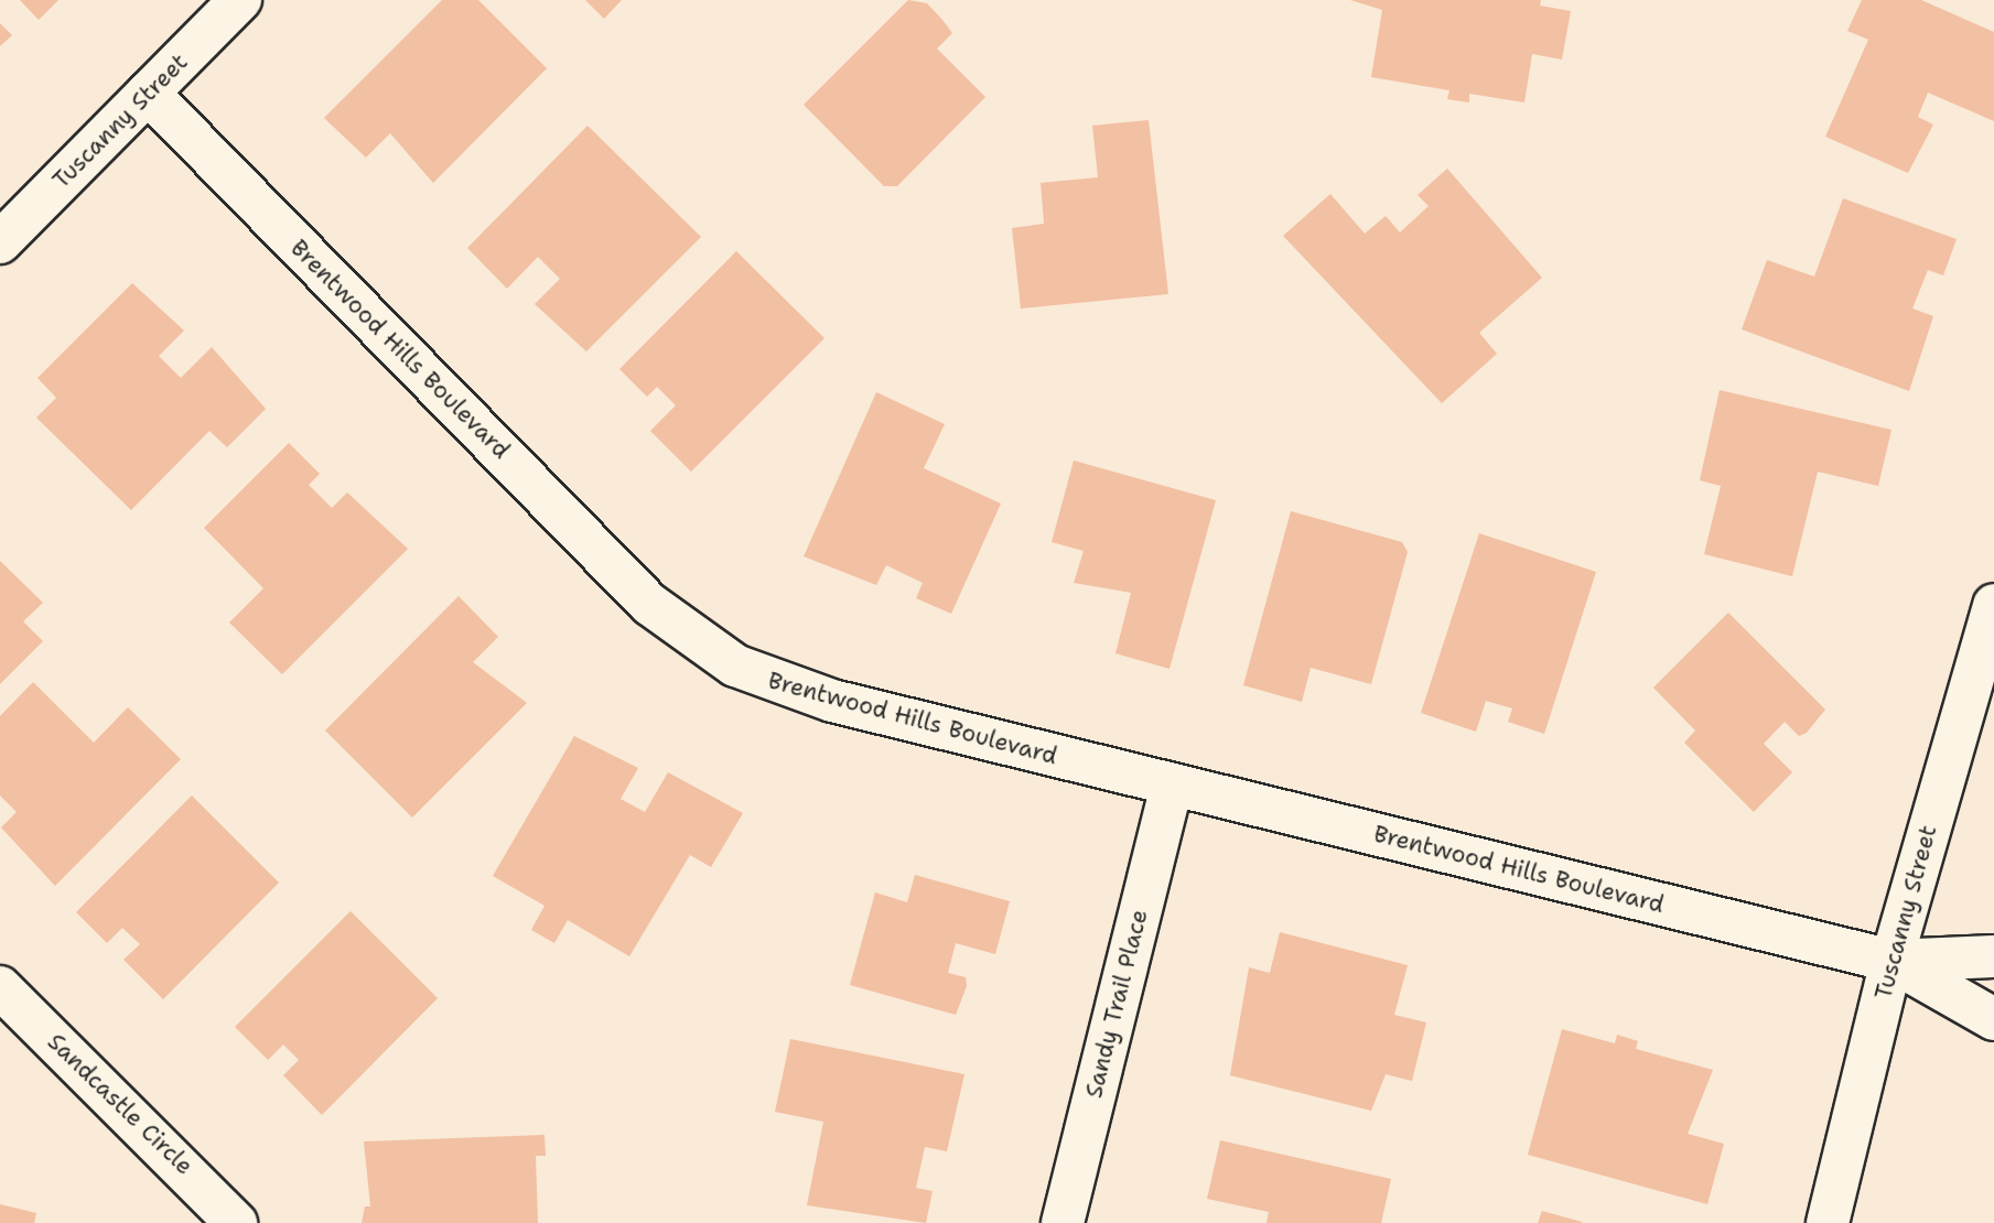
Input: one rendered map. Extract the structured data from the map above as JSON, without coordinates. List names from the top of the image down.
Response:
{
  "streets": {
    "street": [
      "Tuscanny Street",
      "Brentwood Hills Boulevard",
      "Sandy Trail Place",
      "Sandcastle Circle"
    ]
  },
  "crossings": [
    ["Tuscanny Street", "Brentwood Hills Boulevard"],
    ["Brentwood Hills Boulevard", "Sandy Trail Place"]
  ]
}
